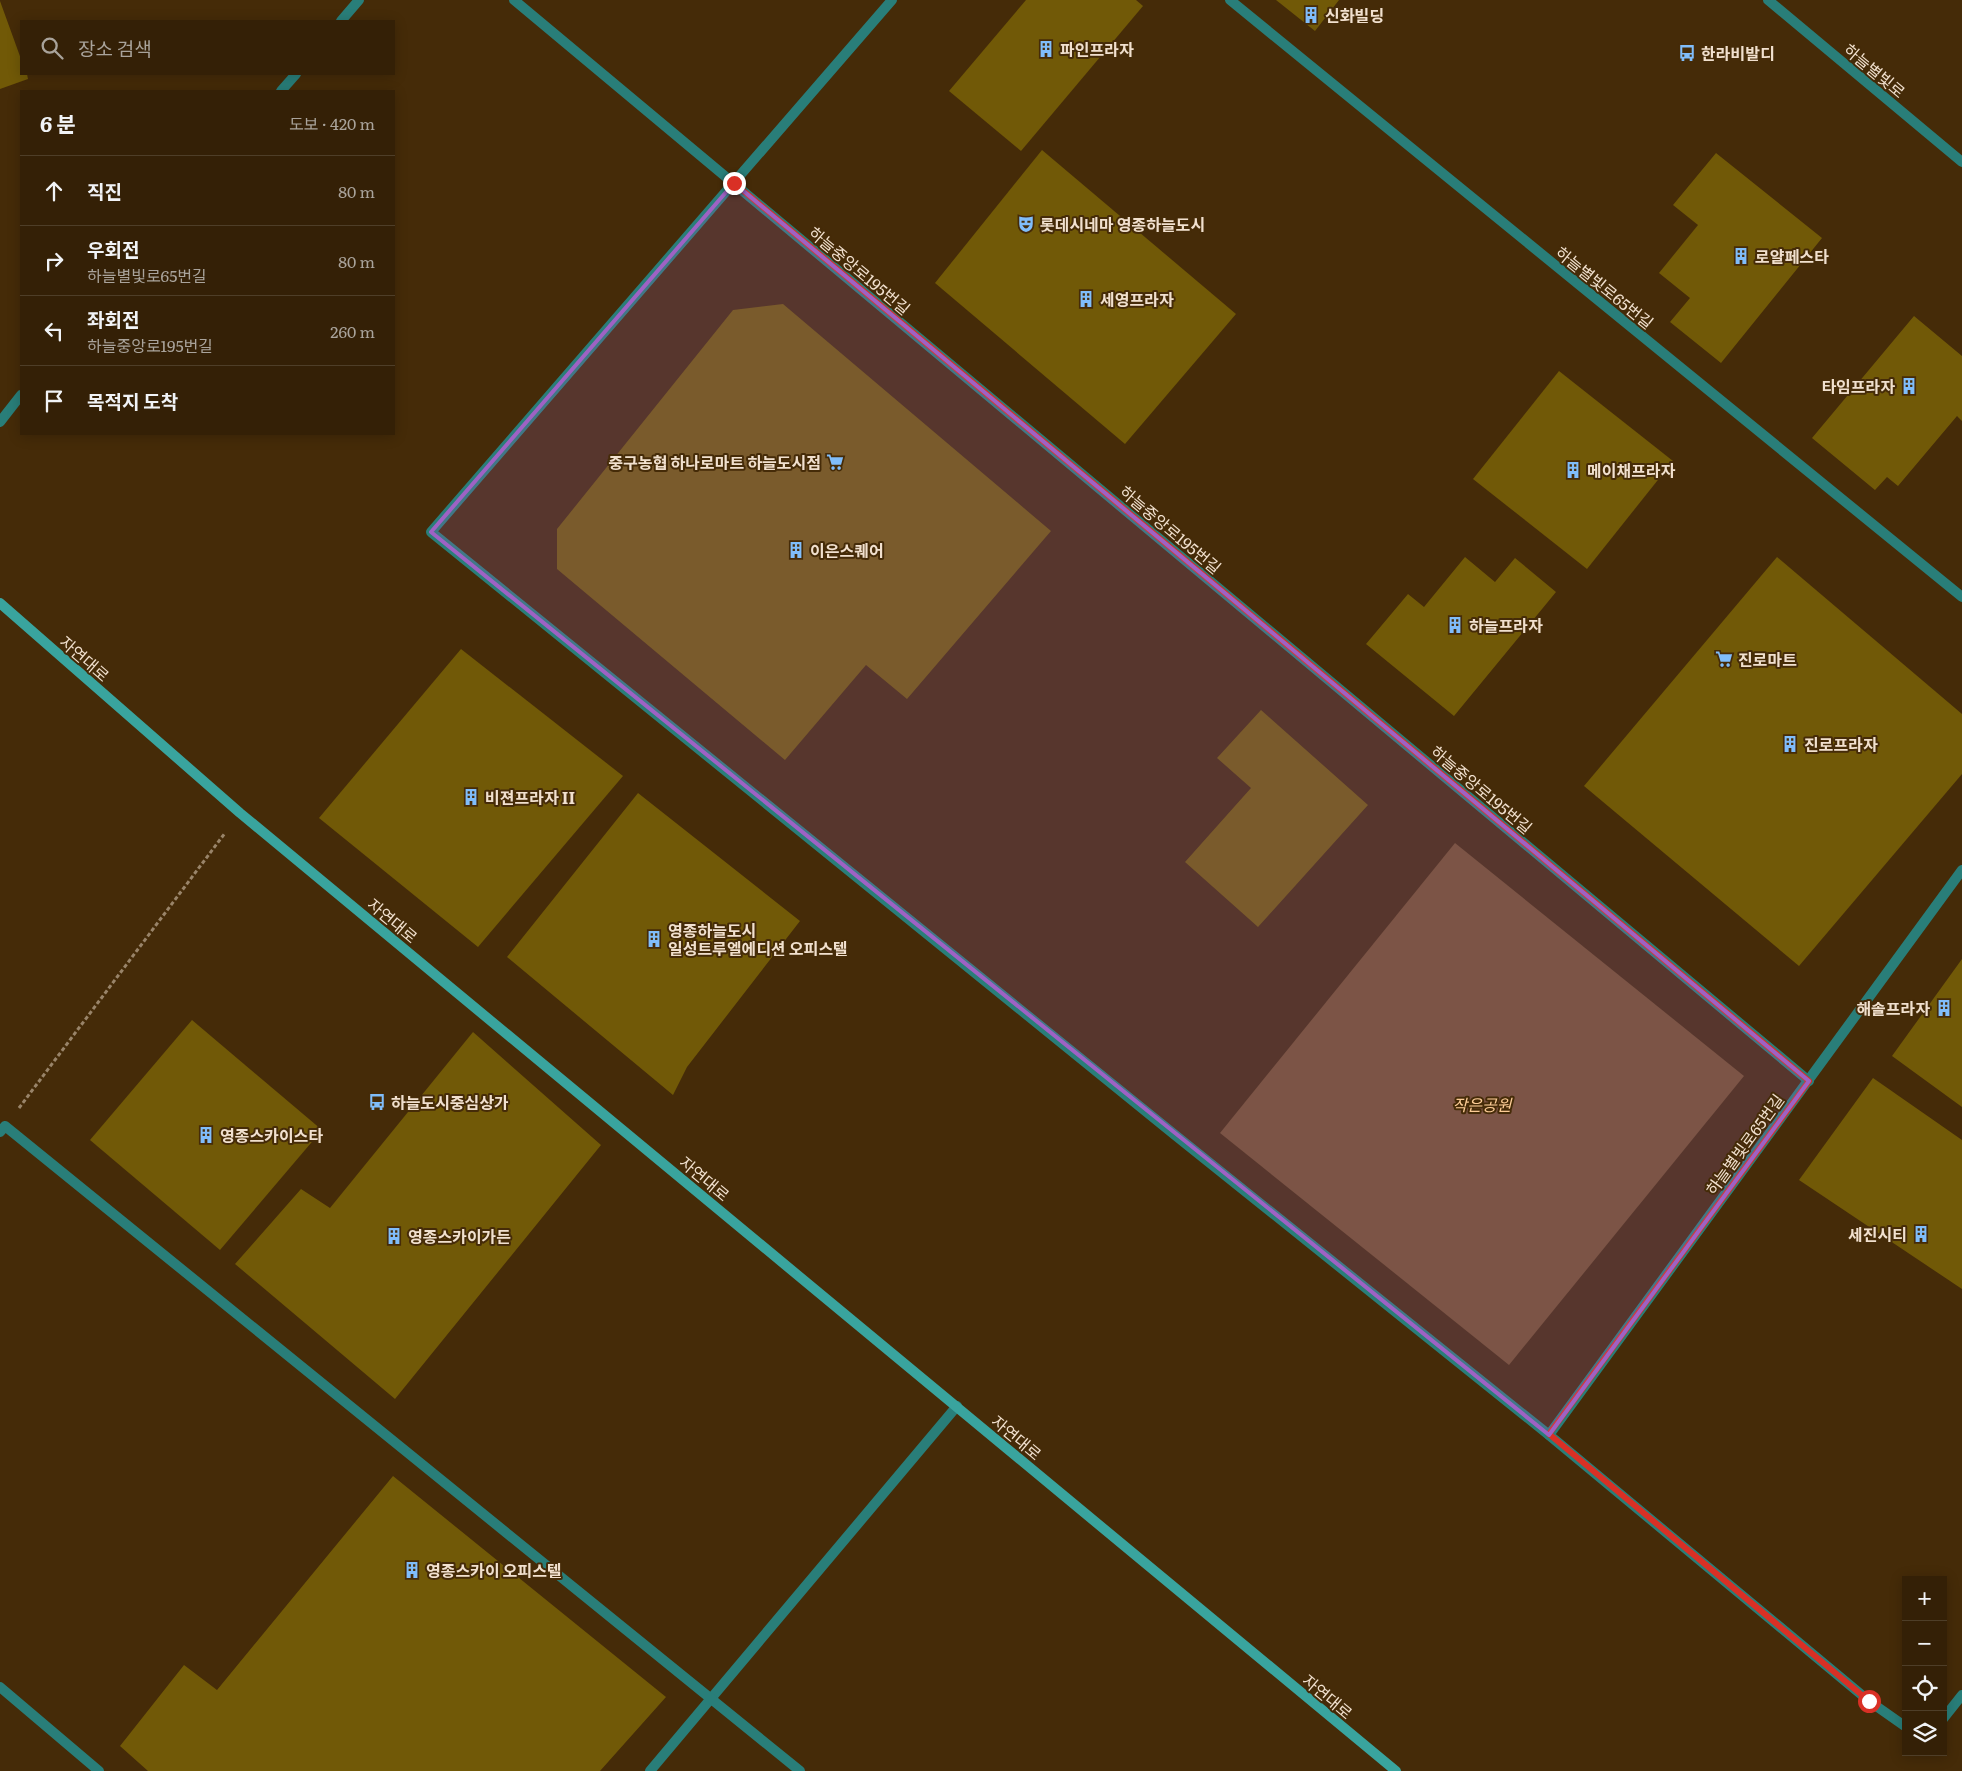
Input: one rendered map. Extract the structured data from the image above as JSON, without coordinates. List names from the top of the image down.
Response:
{
  "streets": {
    "main road": ["자연대로"],
    "street": ["하늘별빛로", "하늘중앙로195번길", "하늘별빛로65번길"]
  },
  "crossings": [
    ["하늘중앙로195번길", "하늘별빛로65번길"]
  ],
  "parks": ["작은공원"],
  "places": {
    "building": [
      "신화빌딩",
      "파인프라자",
      "로얄페스타",
      "세영프라자",
      "타임프라자",
      "메이채프라자",
      "이은스퀘어",
      "하늘프라자",
      "진로프라자",
      "비젼프라자 II",
      "영종하늘도시 일성트루엘에디션 오피스텔",
      "해솔프라자",
      "영종스카이스타",
      "세진시티",
      "영종스카이가든",
      "영종스카이 오피스텔"
    ],
    "bus stop": ["한라비발디", "하늘도시중심상가"],
    "theatre": ["롯데시네마 영종하늘도시"],
    "supermarket": ["중구농협 하나로마트 하늘도시점", "진로마트"]
  },
  "page": {
    "search": "장소 검색",
    "heading": ["6 분", "도보 · 420 m"],
    "list": [
      ["직진", "80 m"],
      ["우회전", "하늘별빛로65번길", "80 m"],
      ["좌회전", "하늘중앙로195번길", "260 m"],
      "목적지 도착"
    ],
    "map_buttons": ["+", "−"]
  }
}
